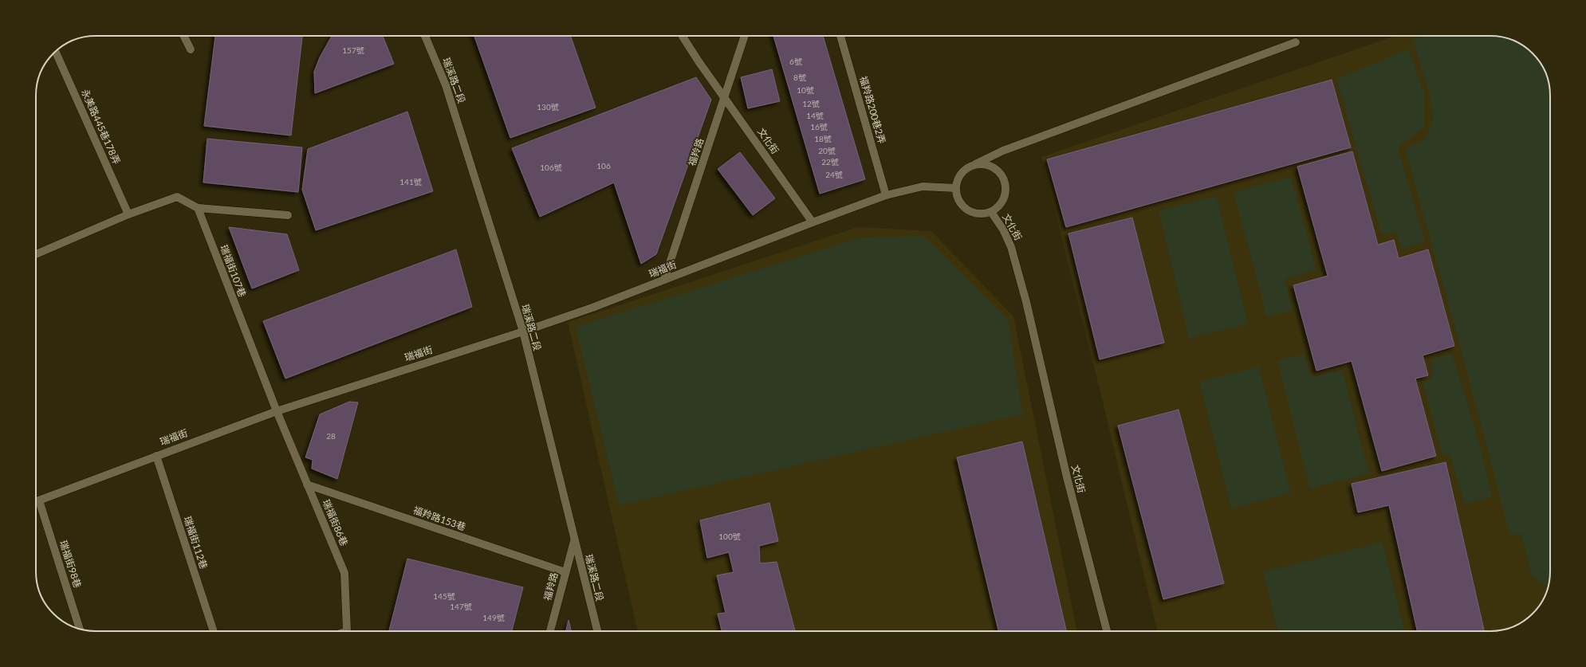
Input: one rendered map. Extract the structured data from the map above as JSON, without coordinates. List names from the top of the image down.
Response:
{
  "streets": {
    "street": [
      "瑞溪路二段",
      "福羚路200巷2弄",
      "永美路445巷178弄",
      "文化街",
      "福羚路",
      "瑞福街",
      "瑞福街107巷",
      "福羚路153巷",
      "瑞福街86巷",
      "瑞福街112巷",
      "瑞福街98巷"
    ]
  },
  "crossings": [
    ["瑞溪路二段", "福羚路"],
    ["瑞溪路二段", "瑞福街"],
    ["文化街", "福羚路"],
    ["文化街", "瑞福街"],
    ["福羚路", "瑞福街"],
    ["福羚路", "福羚路153巷"],
    ["瑞福街", "瑞福街107巷"],
    ["瑞福街", "瑞福街86巷"],
    ["瑞福街", "瑞福街112巷"],
    ["瑞福街", "瑞福街98巷"],
    ["瑞福街107巷", "瑞福街86巷"],
    ["福羚路153巷", "瑞福街86巷"]
  ],
  "house_numbers": [
    "157號",
    "6號",
    "8號",
    "10號",
    "12號",
    "130號",
    "14號",
    "16號",
    "18號",
    "20號",
    "22號",
    "106",
    "106號",
    "24號",
    "141號",
    "28",
    "100號",
    "145號",
    "147號",
    "149號"
  ]
}
